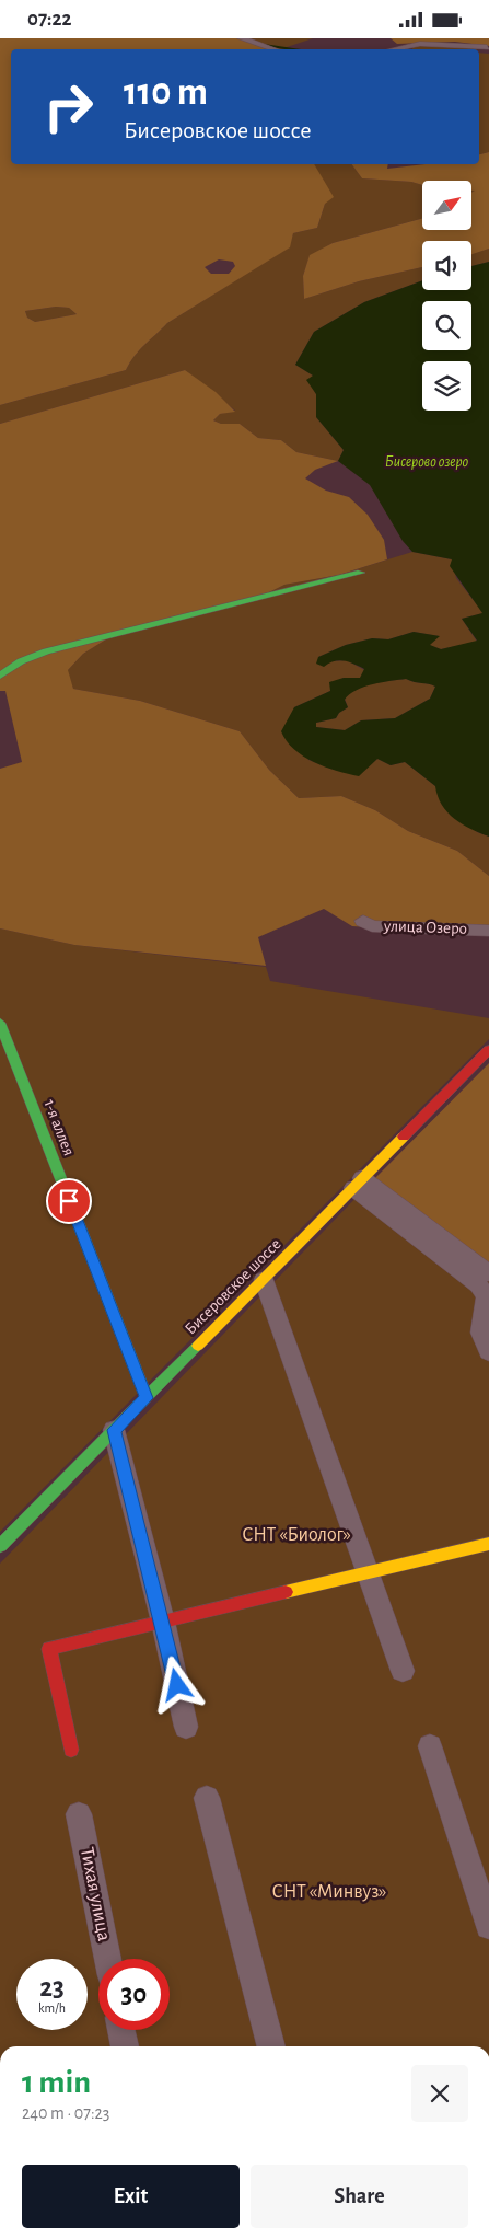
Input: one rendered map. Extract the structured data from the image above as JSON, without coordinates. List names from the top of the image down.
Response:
{
  "streets": {
    "street": [
      "улица Озеро",
      "1-я аллея",
      "Бисеровское шоссе",
      "Тихая улица"
    ]
  },
  "crossings": [
    ["1-я аллея", "Бисеровское шоссе"]
  ],
  "water": ["Бисерово озеро"],
  "parks": ["СНТ «Биолог»", "СНТ «Минвуз»"],
  "north": "top right",
  "page": {
    "status": "07:22",
    "turn": ["110 m", "Бисеровское шоссе"],
    "speed": "23 km/h",
    "limit": "30",
    "heading": ["1 min", "240 m · 07:23"],
    "buttons": ["Exit", "Share"]
  }
}
